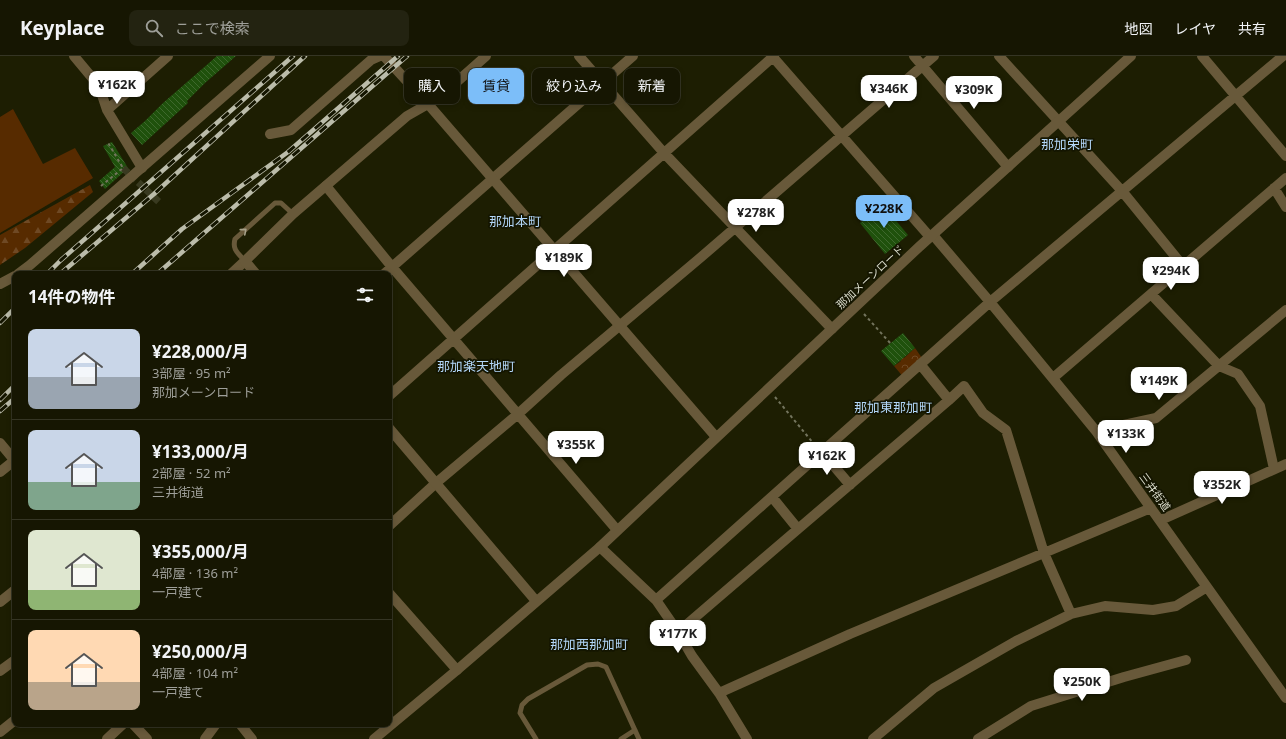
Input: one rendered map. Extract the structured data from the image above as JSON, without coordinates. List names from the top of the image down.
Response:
{
  "streets": {
    "street": ["那加メーンロード", "三井街道"]
  },
  "crossings": [
    ["那加メーンロード", "三井街道"]
  ],
  "districts": [
    "那加栄町",
    "那加本町",
    "那加楽天地町",
    "那加東那加町",
    "那加西那加町"
  ],
  "page": {
    "header": "Keyplace",
    "search": "ここで検索",
    "nav": ["地図", "レイヤ", "共有"],
    "chip": [
      "購入",
      "賃貸",
      "絞り込み",
      "新着"
    ],
    "price": [
      "¥162K",
      "¥346K",
      "¥309K",
      "¥228K",
      "¥278K",
      "¥189K",
      "¥294K",
      "¥149K",
      "¥133K",
      "¥355K",
      "¥162K",
      "¥352K",
      "¥177K",
      "¥250K"
    ],
    "heading": "14件の物件",
    "list": [
      {
        "name": "¥228,000/月",
        "note": "3部屋 · 95 m² · 那加メーンロード"
      },
      {
        "name": "¥133,000/月",
        "note": "2部屋 · 52 m² · 三井街道"
      },
      {
        "name": "¥355,000/月",
        "note": "4部屋 · 136 m² · 一戸建て"
      },
      {
        "name": "¥250,000/月",
        "note": "4部屋 · 104 m² · 一戸建て"
      }
    ]
  }
}
